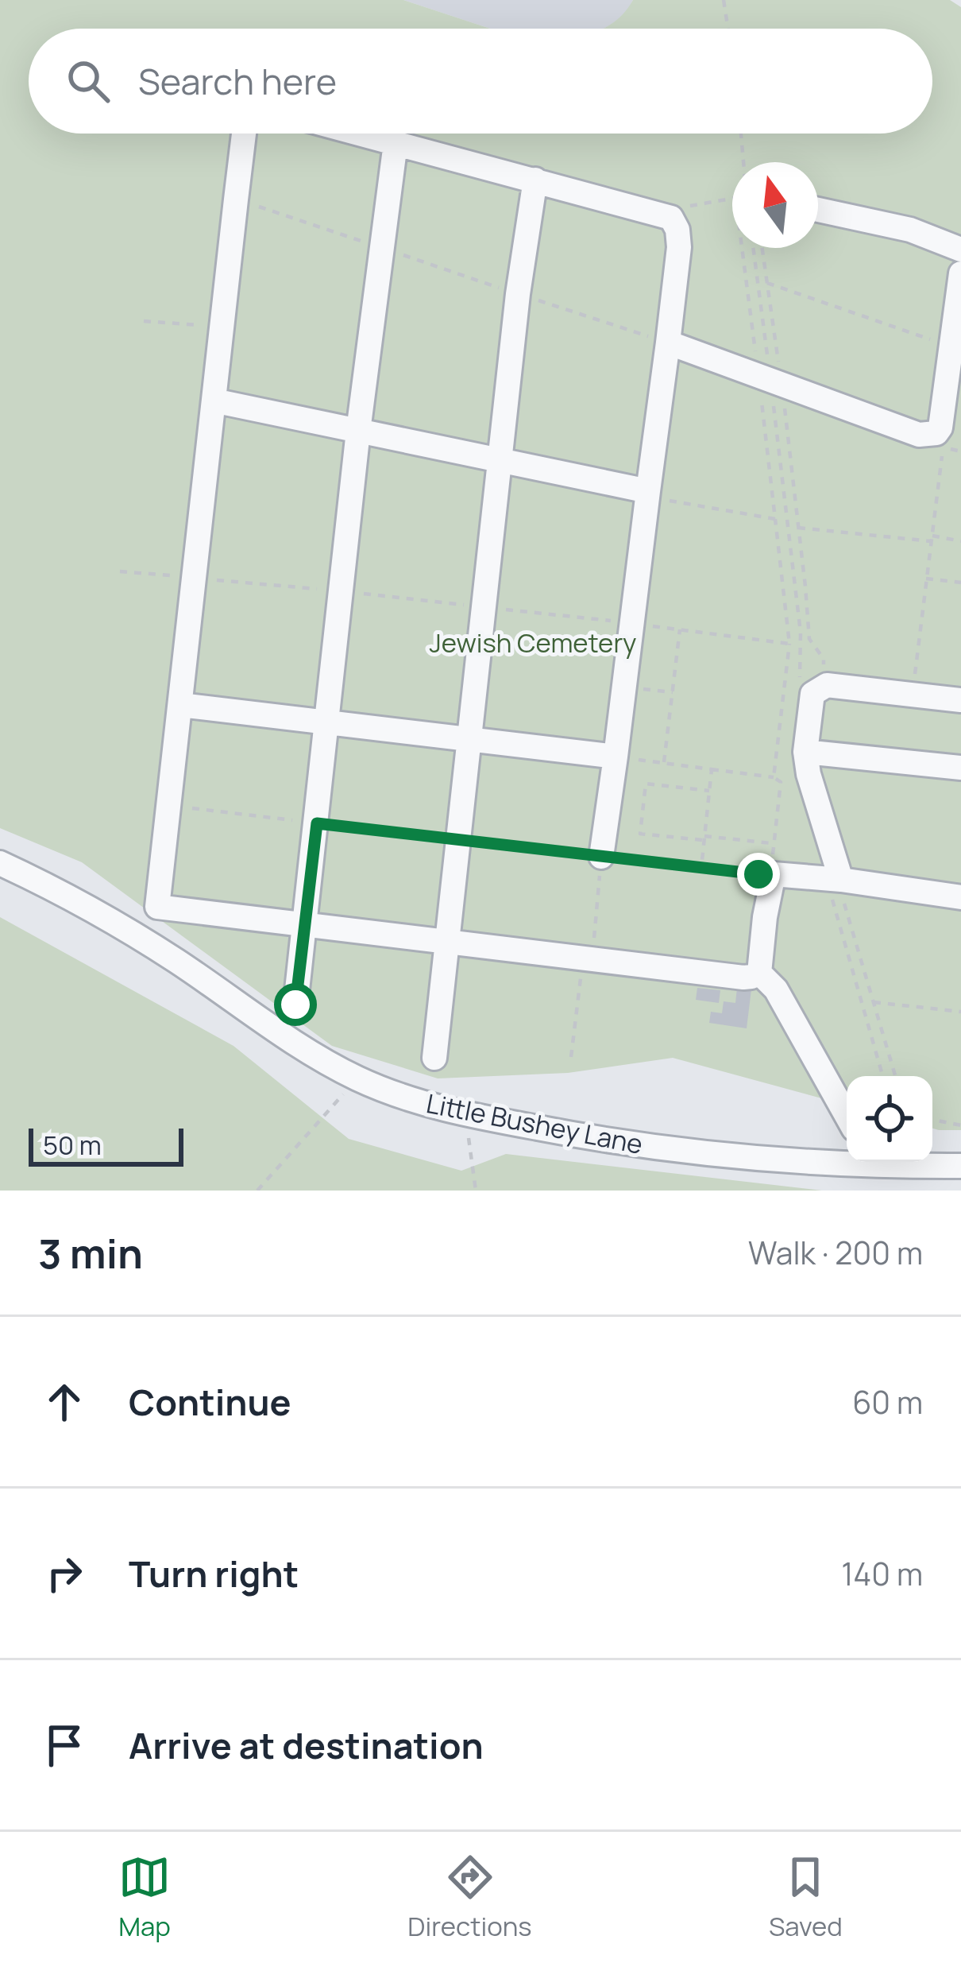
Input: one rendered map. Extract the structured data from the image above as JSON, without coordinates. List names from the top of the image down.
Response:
{
  "streets": {
    "street": ["Little Bushey Lane"]
  },
  "parks": ["Jewish Cemetery"],
  "scale_bar": "50 m",
  "north": "top",
  "page": {
    "search": "Search here",
    "scale": "50 m",
    "heading": ["3 min", "Walk · 200 m"],
    "list": [
      ["Continue", "60 m"],
      ["Turn right", "140 m"],
      "Arrive at destination"
    ],
    "nav": ["Map", "Directions", "Saved"]
  }
}
